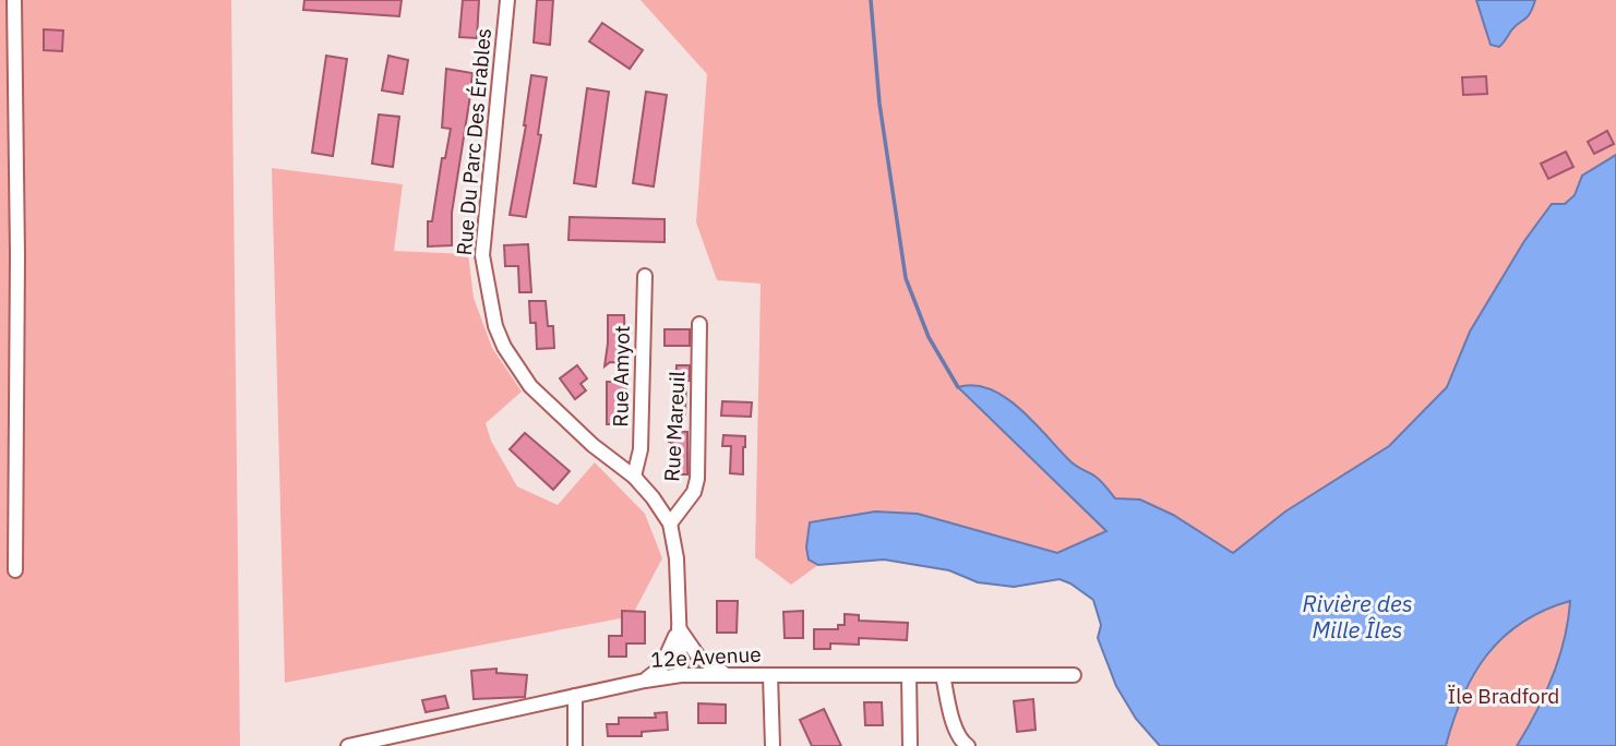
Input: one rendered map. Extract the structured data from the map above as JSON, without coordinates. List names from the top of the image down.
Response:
{
  "streets": {
    "street": [
      "Rue Du Parc Des Érables",
      "Rue Amyot",
      "Rue Mareuil",
      "12e Avenue"
    ]
  },
  "crossings": [
    ["Rue Du Parc Des Érables", "Rue Amyot"],
    ["Rue Du Parc Des Érables", "Rue Mareuil"],
    ["Rue Du Parc Des Érables", "12e Avenue"]
  ],
  "water": ["Rivière des Mille Îles"],
  "parks": ["Ïle Bradford"]
}
